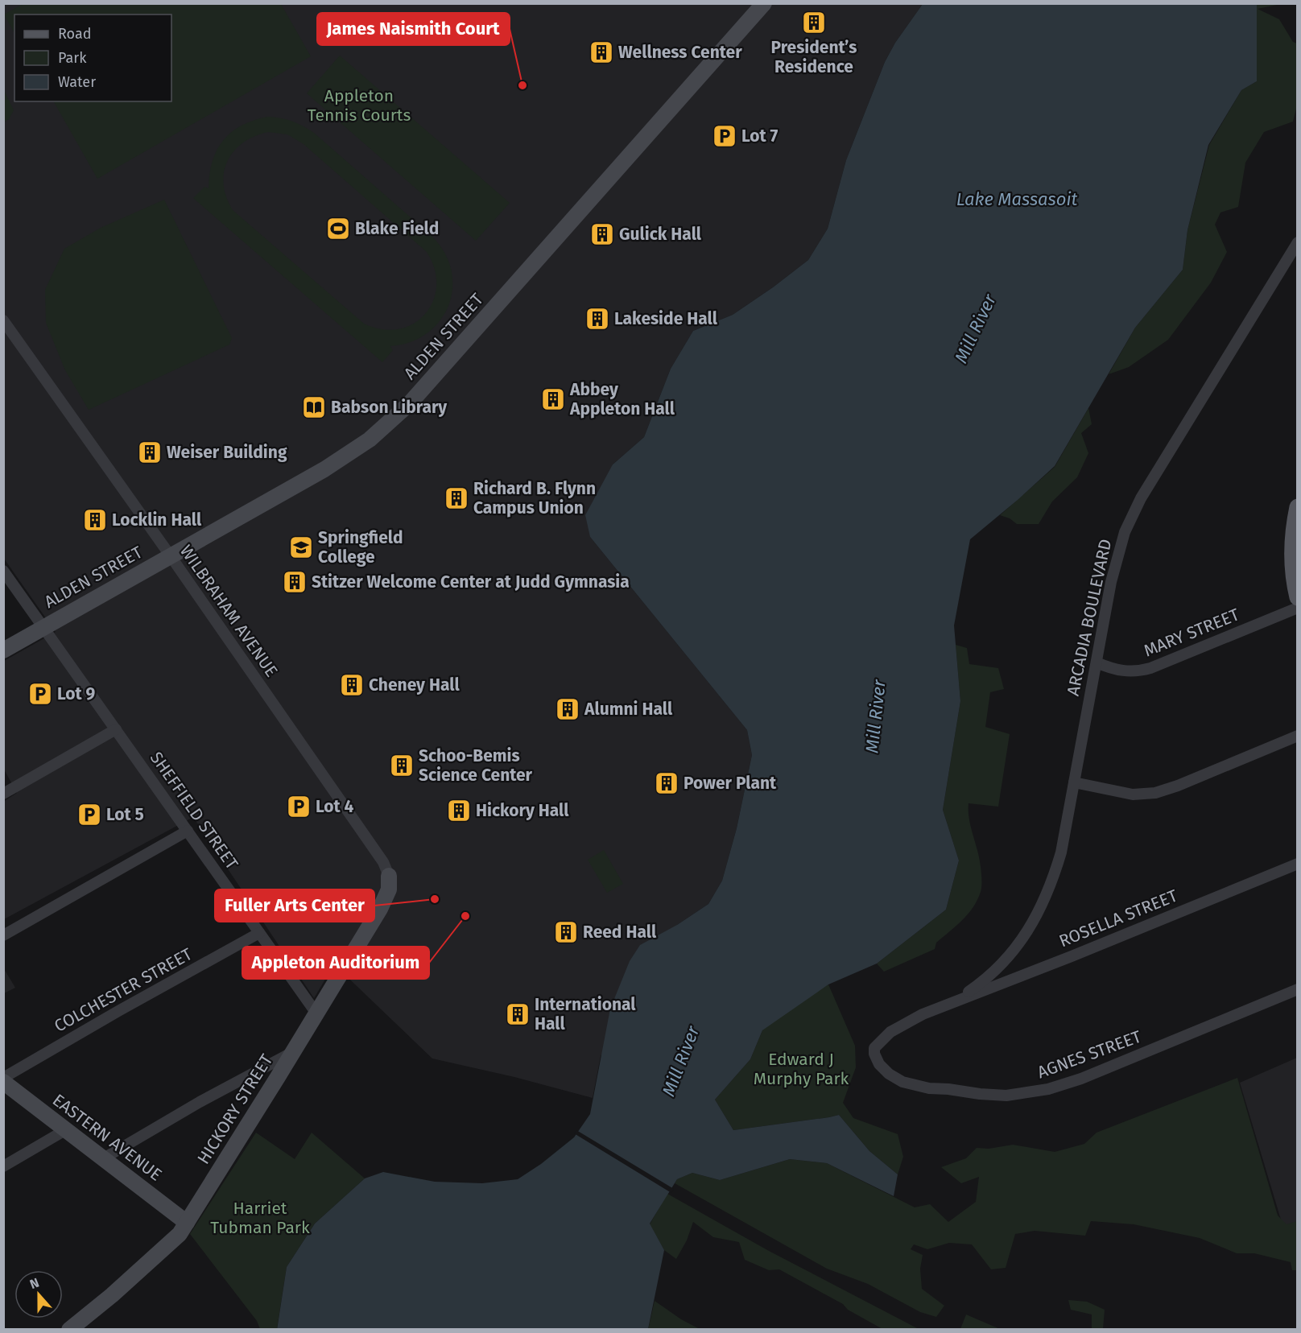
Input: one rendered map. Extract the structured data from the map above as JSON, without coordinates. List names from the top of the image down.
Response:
{
  "streets": {
    "main road": ["ALDEN STREET", "HICKORY STREET", "EASTERN AVENUE"],
    "street": [
      "WILBRAHAM AVENUE",
      "ARCADIA BOULEVARD",
      "MARY STREET",
      "SHEFFIELD STREET",
      "ROSELLA STREET",
      "COLCHESTER STREET",
      "AGNES STREET"
    ]
  },
  "crossings": [
    ["ALDEN STREET", "WILBRAHAM AVENUE"],
    ["ALDEN STREET", "SHEFFIELD STREET"],
    ["WILBRAHAM AVENUE", "HICKORY STREET"],
    ["ARCADIA BOULEVARD", "MARY STREET"],
    ["ARCADIA BOULEVARD", "ROSELLA STREET"],
    ["ARCADIA BOULEVARD", "AGNES STREET"],
    ["SHEFFIELD STREET", "COLCHESTER STREET"],
    ["SHEFFIELD STREET", "HICKORY STREET"],
    ["ROSELLA STREET", "AGNES STREET"],
    ["HICKORY STREET", "EASTERN AVENUE"]
  ],
  "water": ["Lake Massasoit", "Mill River"],
  "parks": ["Appleton Tennis Courts", "Edward J Murphy Park", "Harriet Tubman Park"],
  "places": {
    "building": [
      "President’s Residence",
      "Wellness Center",
      "Gulick Hall",
      "Lakeside Hall",
      "Abbey Appleton Hall",
      "Weiser Building",
      "Richard B. Flynn Campus Union",
      "Locklin Hall",
      "Stitzer Welcome Center at Judd Gymnasia",
      "Cheney Hall",
      "Alumni Hall",
      "Schoo-Bemis Science Center",
      "Power Plant",
      "Hickory Hall",
      "Reed Hall",
      "International Hall"
    ],
    "other": ["James Naismith Court", "Fuller Arts Center", "Appleton Auditorium"],
    "parking": [
      "Lot 7",
      "Lot 9",
      "Lot 4",
      "Lot 5"
    ],
    "sports": ["Blake Field"],
    "library": ["Babson Library"],
    "school or university": ["Springfield College"]
  },
  "legend": ["Road", "Park", "Water"],
  "north": "top"
}
